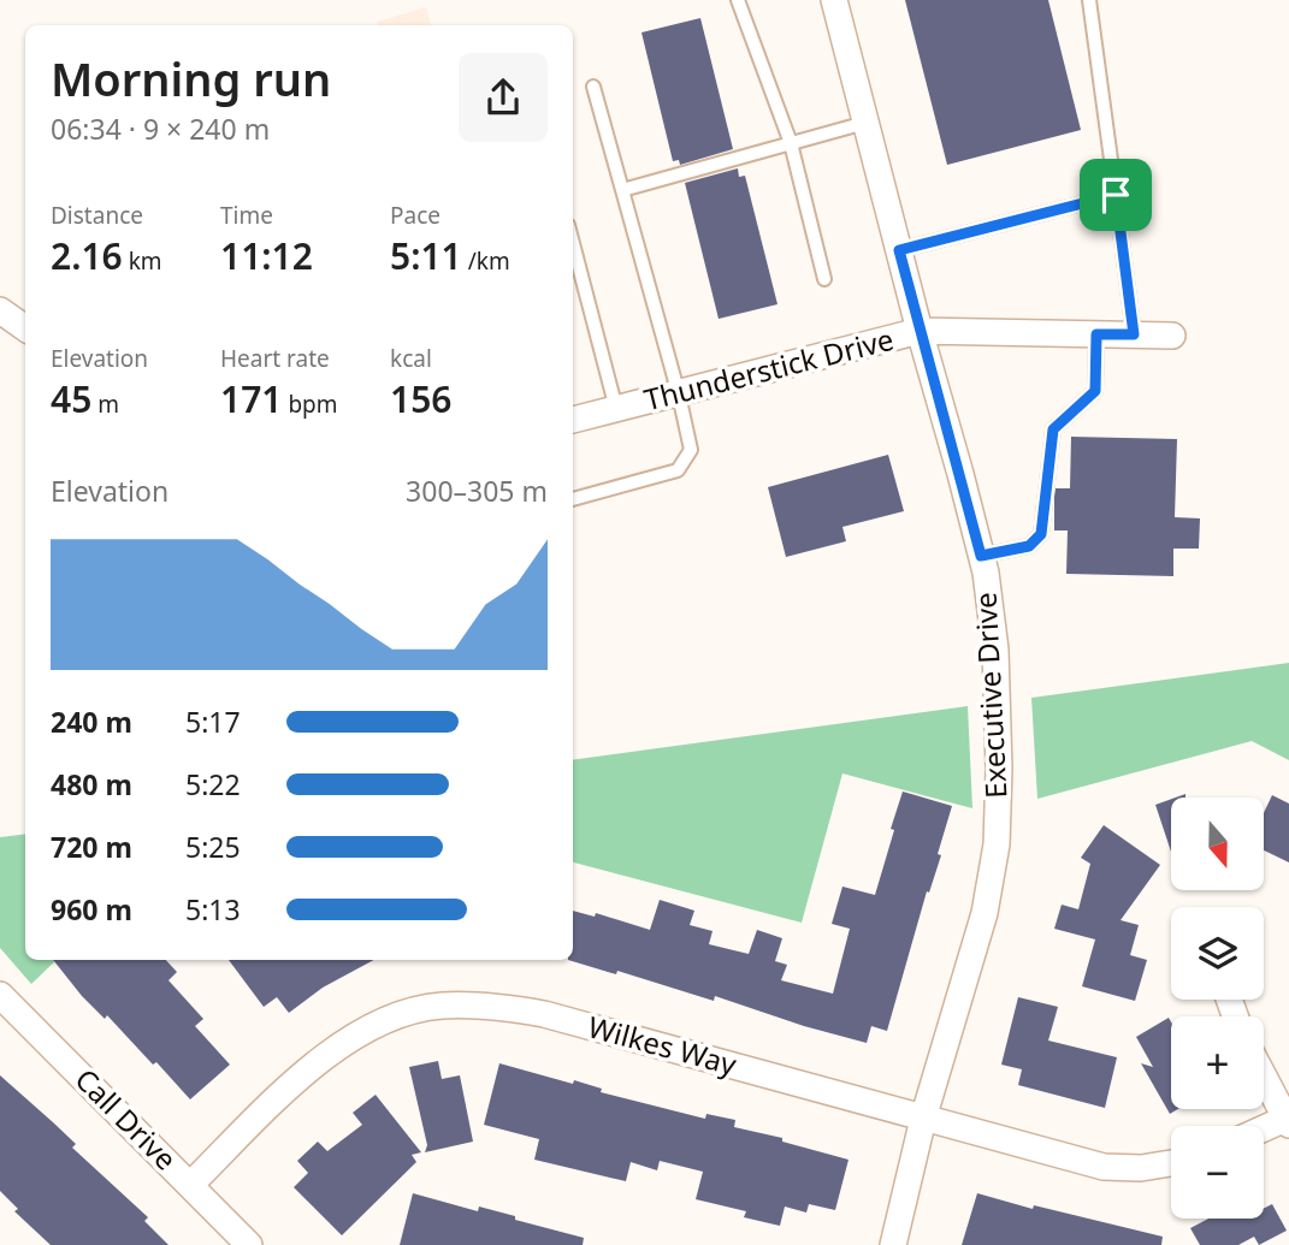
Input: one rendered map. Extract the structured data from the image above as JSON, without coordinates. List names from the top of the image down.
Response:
{
  "streets": {
    "street": [
      "Thunderstick Drive",
      "Executive Drive",
      "Wilkes Way",
      "Call Drive"
    ]
  },
  "crossings": [
    ["Thunderstick Drive", "Executive Drive"],
    ["Executive Drive", "Wilkes Way"],
    ["Wilkes Way", "Call Drive"]
  ],
  "north": "bottom",
  "page": {
    "heading": ["Morning run", "06:34 · 9 × 240 m"],
    "stats": [
      ["Distance", "2.16 km"],
      ["Time", "11:12"],
      ["Pace", "5:11 /km"],
      ["Elevation", "45 m"],
      ["Heart rate", "171 bpm"],
      ["kcal", "156"]
    ],
    "chart": ["Elevation", "300–305 m"],
    "list": [
      {
        "name": "240 m",
        "note": "5:17"
      },
      {
        "name": "480 m",
        "note": "5:22"
      },
      {
        "name": "720 m",
        "note": "5:25"
      },
      {
        "name": "960 m",
        "note": "5:13"
      }
    ],
    "map_buttons": ["+", "−"]
  }
}
